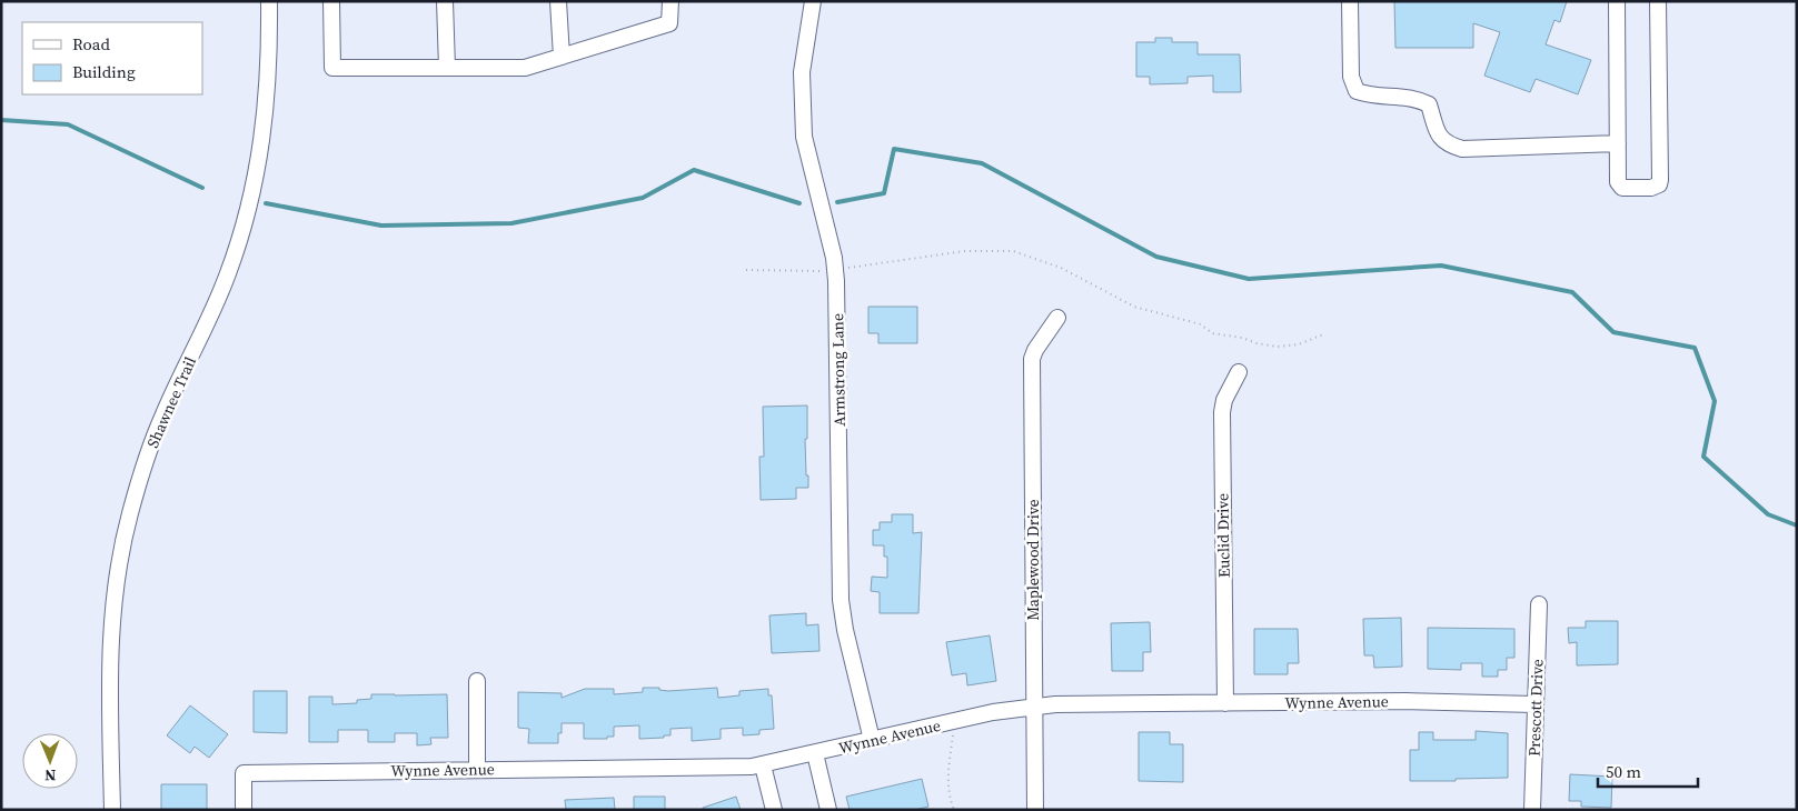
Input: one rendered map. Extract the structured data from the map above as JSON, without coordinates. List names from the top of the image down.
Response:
{
  "streets": {
    "street": [
      "Armstrong Lane",
      "Shawnee Trail",
      "Euclid Drive",
      "Maplewood Drive",
      "Wynne Avenue",
      "Prescott Drive"
    ]
  },
  "crossings": [
    ["Armstrong Lane", "Wynne Avenue"],
    ["Euclid Drive", "Wynne Avenue"],
    ["Maplewood Drive", "Wynne Avenue"],
    ["Wynne Avenue", "Prescott Drive"]
  ],
  "legend": ["Road", "Building"],
  "scale_bar": "50 m",
  "north": "bottom"
}
